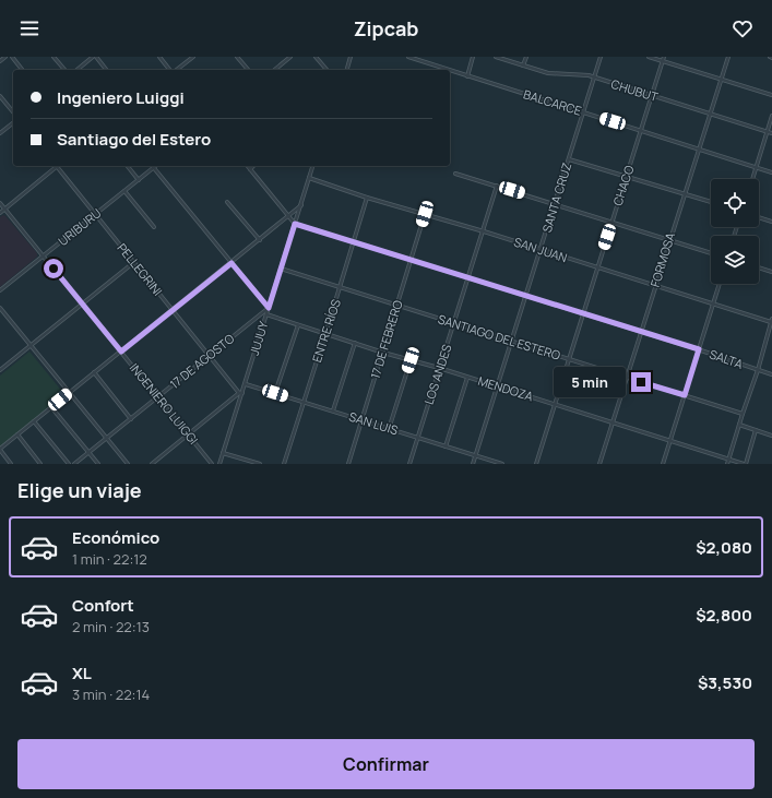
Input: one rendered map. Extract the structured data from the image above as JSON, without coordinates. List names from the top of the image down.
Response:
{
  "streets": {
    "street": [
      "CHUBUT",
      "BALCARCE",
      "CHACO",
      "SANTA CRUZ",
      "URIBURU",
      "SAN JUAN",
      "FORMOSA",
      "PELLEGRINI",
      "ENTRE RÍOS",
      "SANTIAGO DEL ESTERO",
      "JUJUY",
      "17 DE FEBRERO",
      "SALTA",
      "17 DE AGOSTO",
      "LOS ANDES",
      "MENDOZA",
      "INGENIERO LUIGGI",
      "SAN LUIS"
    ]
  },
  "crossings": [
    ["CHUBUT", "CHACO"],
    ["CHUBUT", "SANTA CRUZ"],
    ["CHUBUT", "FORMOSA"],
    ["BALCARCE", "CHACO"],
    ["BALCARCE", "SANTA CRUZ"],
    ["BALCARCE", "FORMOSA"],
    ["CHACO", "SAN JUAN"],
    ["CHACO", "SANTIAGO DEL ESTERO"],
    ["CHACO", "SALTA"],
    ["CHACO", "MENDOZA"],
    ["SANTA CRUZ", "SAN JUAN"],
    ["SANTA CRUZ", "SANTIAGO DEL ESTERO"],
    ["SANTA CRUZ", "SALTA"],
    ["SANTA CRUZ", "MENDOZA"],
    ["SANTA CRUZ", "SAN LUIS"],
    ["URIBURU", "PELLEGRINI"],
    ["URIBURU", "INGENIERO LUIGGI"],
    ["SAN JUAN", "FORMOSA"],
    ["SAN JUAN", "ENTRE RÍOS"],
    ["SAN JUAN", "JUJUY"],
    ["SAN JUAN", "17 DE FEBRERO"],
    ["SAN JUAN", "LOS ANDES"],
    ["FORMOSA", "SANTIAGO DEL ESTERO"],
    ["FORMOSA", "SALTA"],
    ["FORMOSA", "MENDOZA"],
    ["PELLEGRINI", "JUJUY"],
    ["PELLEGRINI", "17 DE AGOSTO"],
    ["ENTRE RÍOS", "SANTIAGO DEL ESTERO"],
    ["ENTRE RÍOS", "SALTA"],
    ["ENTRE RÍOS", "MENDOZA"],
    ["ENTRE RÍOS", "SAN LUIS"],
    ["SANTIAGO DEL ESTERO", "JUJUY"],
    ["SANTIAGO DEL ESTERO", "17 DE FEBRERO"],
    ["SANTIAGO DEL ESTERO", "LOS ANDES"],
    ["JUJUY", "SALTA"],
    ["JUJUY", "17 DE AGOSTO"],
    ["JUJUY", "MENDOZA"],
    ["JUJUY", "SAN LUIS"],
    ["17 DE FEBRERO", "SALTA"],
    ["17 DE FEBRERO", "MENDOZA"],
    ["17 DE FEBRERO", "SAN LUIS"],
    ["SALTA", "LOS ANDES"],
    ["17 DE AGOSTO", "INGENIERO LUIGGI"],
    ["LOS ANDES", "MENDOZA"],
    ["LOS ANDES", "SAN LUIS"]
  ],
  "page": {
    "header": "Zipcab",
    "banner": ["Ingeniero Luiggi", "Santiago del Estero"],
    "bubble": "5 min",
    "heading": "Elige un viaje",
    "list": [
      {
        "name": "Económico",
        "note": "1 min · 22:12",
        "value": "$2,080"
      },
      {
        "name": "Confort",
        "note": "2 min · 22:13",
        "value": "$2,800"
      },
      {
        "name": "XL",
        "note": "3 min · 22:14",
        "value": "$3,530"
      }
    ],
    "buttons": "Confirmar"
  }
}
